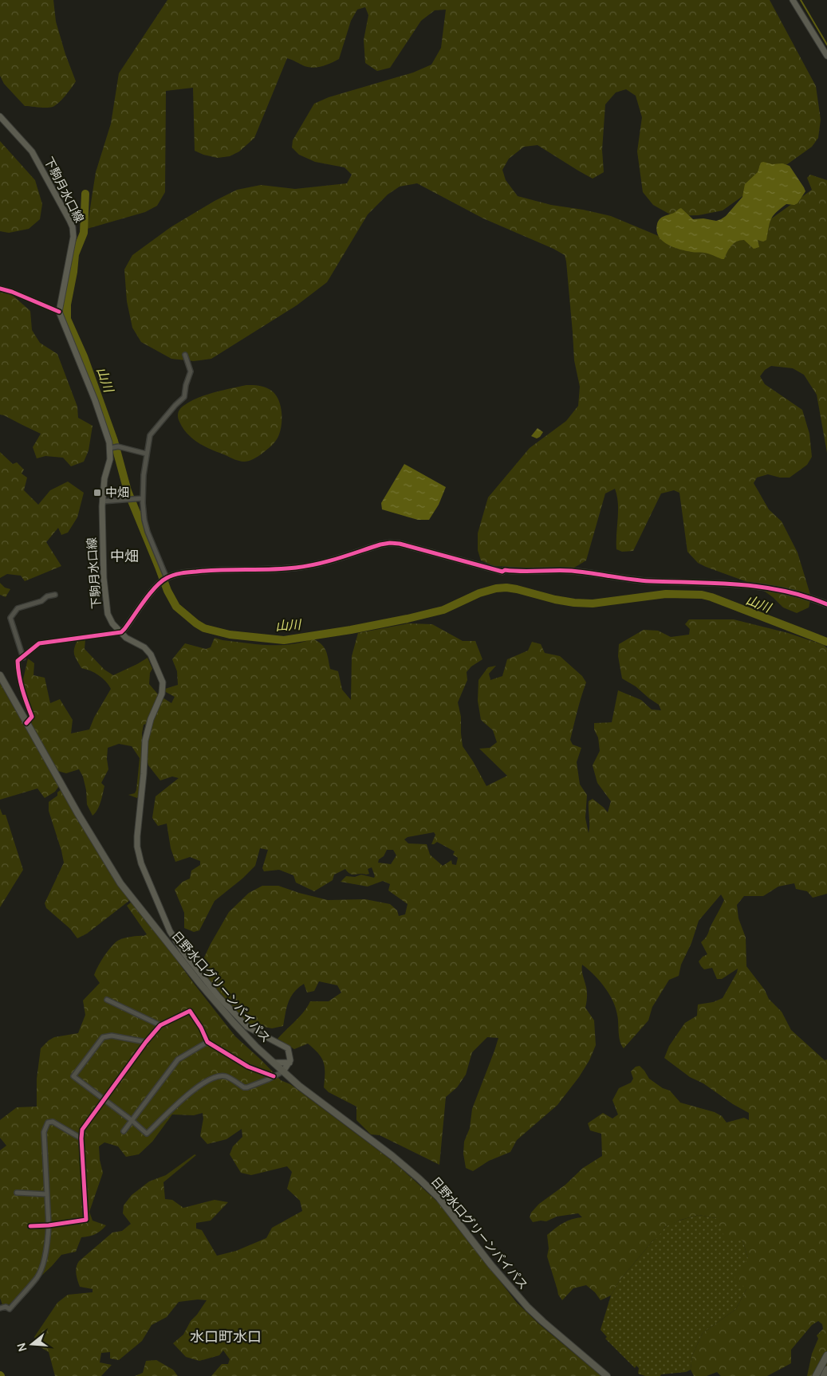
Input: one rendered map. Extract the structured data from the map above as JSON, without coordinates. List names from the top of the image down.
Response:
{
  "streets": {
    "highway": ["日野水口グリーンバイパス"],
    "main road": ["下駒月水口線"]
  },
  "districts": ["中畑", "水口町水口"],
  "water": ["山川"],
  "places": {
    "transit": ["中畑"]
  },
  "north": "left"
}
